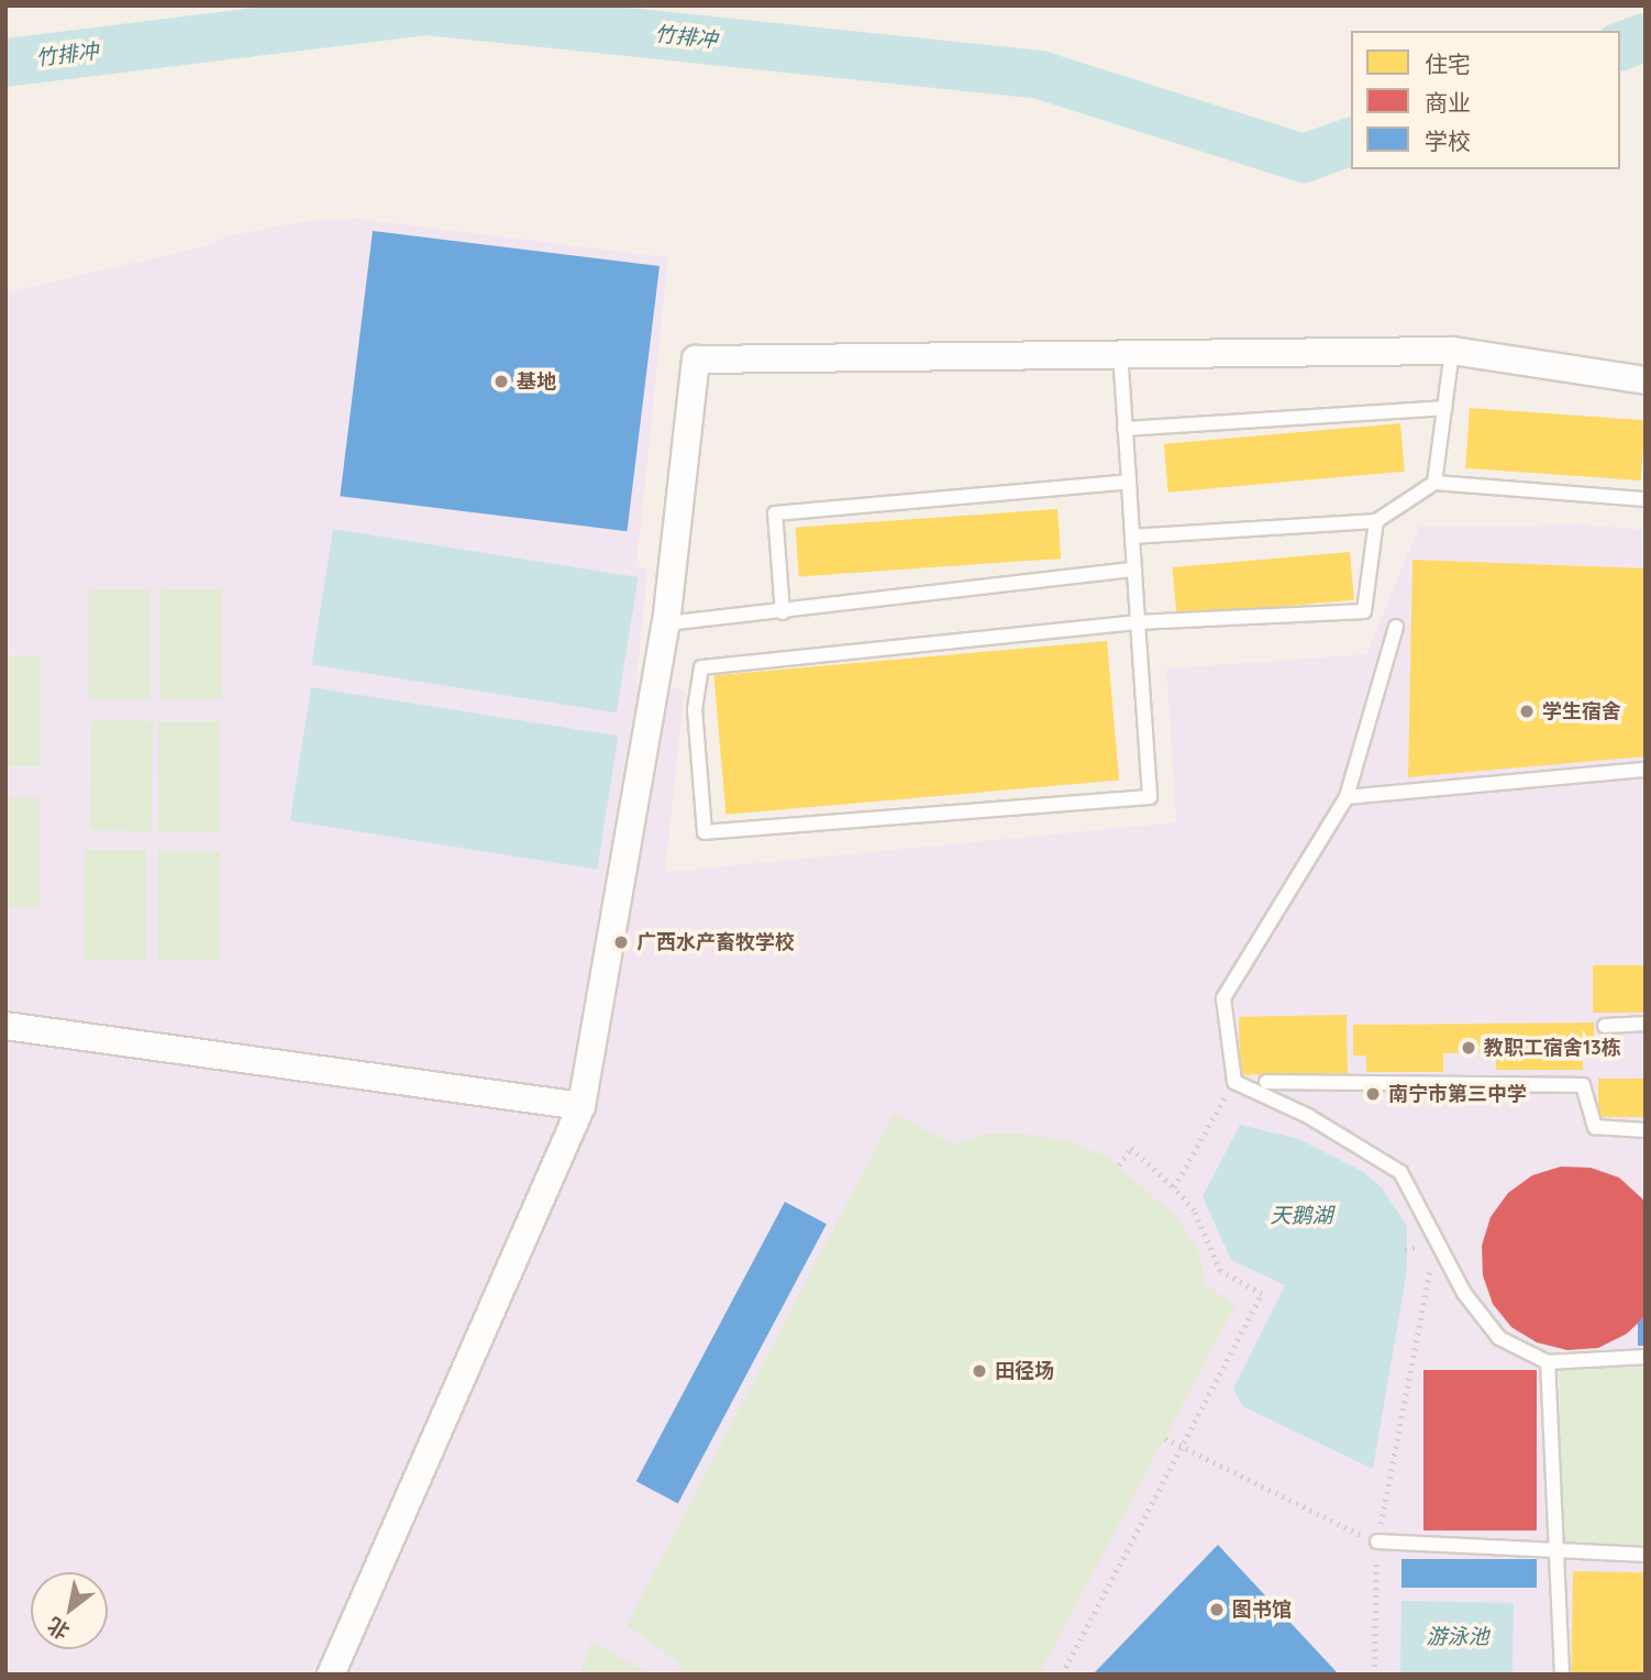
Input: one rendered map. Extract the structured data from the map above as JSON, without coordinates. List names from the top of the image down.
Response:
{
  "water": ["竹排冲", "天鹅湖", "游泳池"],
  "places": [
    "基地",
    "学生宿舍",
    "广西水产畜牧学校",
    "教职工宿舍13栋",
    "南宁市第三中学",
    "田径场",
    "图书馆"
  ],
  "legend": ["住宅", "商业", "学校"],
  "north": "bottom left"
}
